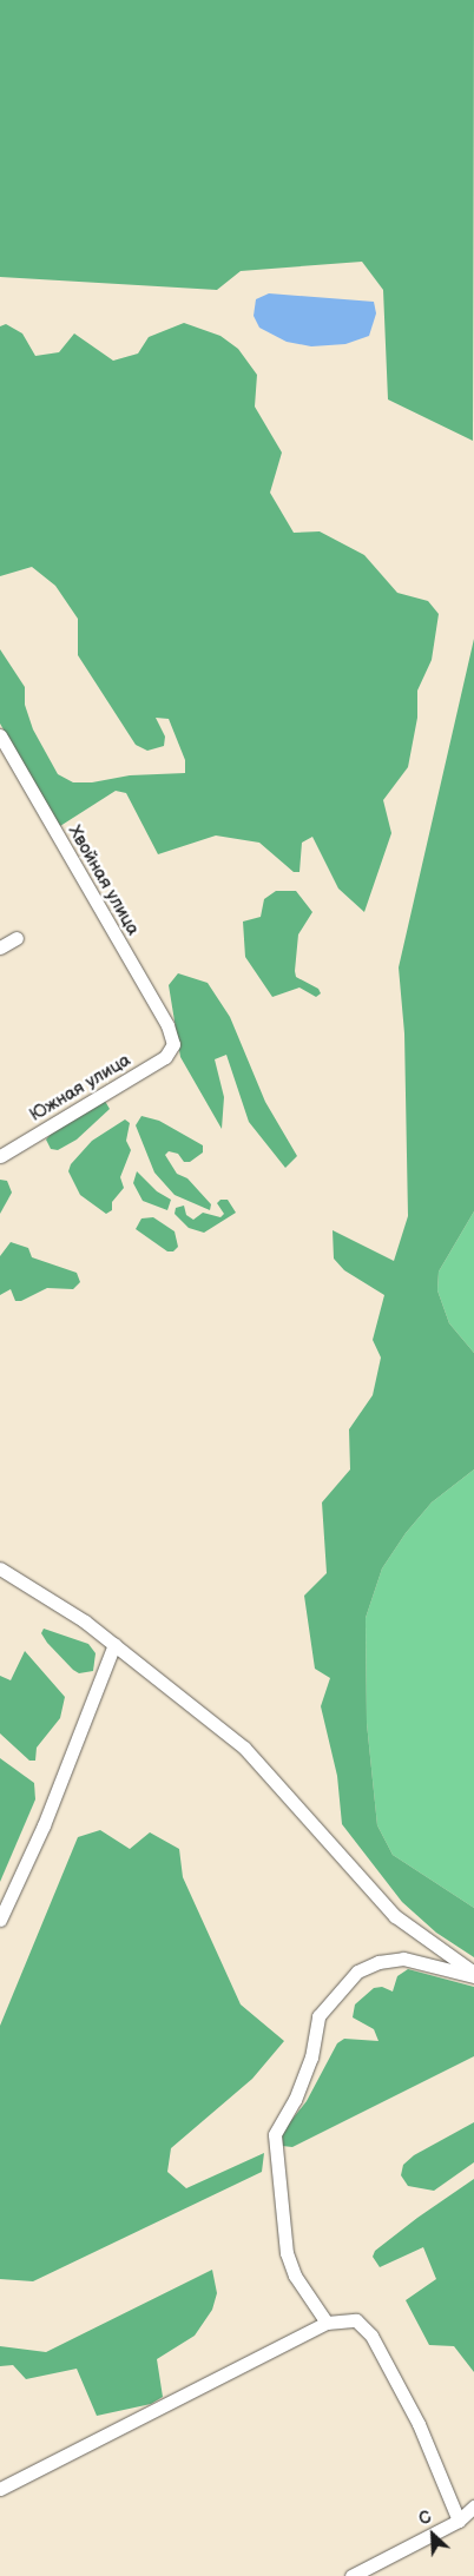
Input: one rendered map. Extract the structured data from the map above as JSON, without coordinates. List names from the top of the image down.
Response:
{
  "streets": {
    "street": ["Хвойная улица", "Южная улица"]
  },
  "crossings": [
    ["Хвойная улица", "Южная улица"]
  ],
  "north": "top left"
}
